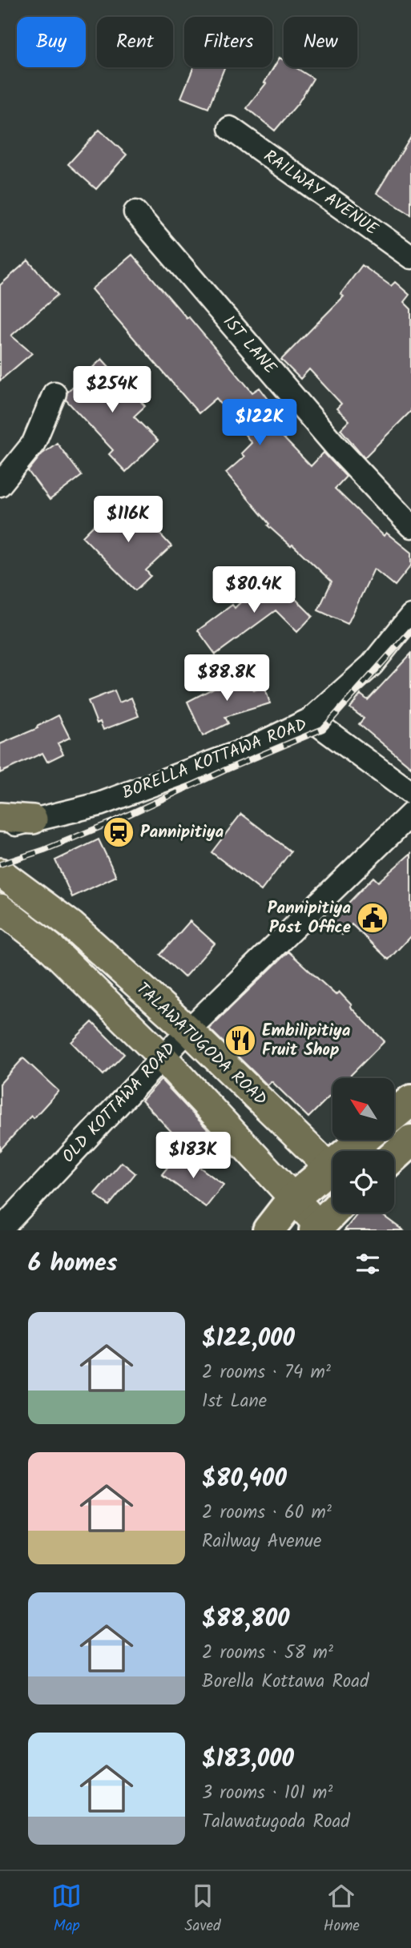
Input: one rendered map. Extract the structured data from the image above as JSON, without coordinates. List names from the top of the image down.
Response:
{
  "streets": {
    "main road": ["TALAWATUGODA ROAD"],
    "street": [
      "RAILWAY AVENUE",
      "1ST LANE",
      "BORELLA KOTTAWA ROAD",
      "OLD KOTTAWA ROAD"
    ]
  },
  "crossings": [
    ["TALAWATUGODA ROAD", "OLD KOTTAWA ROAD"]
  ],
  "places": {
    "station": ["Pannipitiya"],
    "public building": ["Pannipitiya Post Office"],
    "restaurant": ["Embilipitiya Fruit Shop"]
  },
  "north": "top left",
  "page": {
    "chip": [
      "Buy",
      "Rent",
      "Filters",
      "New"
    ],
    "price": [
      "$254K",
      "$122K",
      "$116K",
      "$80.4K",
      "$88.8K",
      "$183K"
    ],
    "heading": "6 homes",
    "list": [
      {
        "name": "$122,000",
        "note": "2 rooms · 74 m² · 1st Lane"
      },
      {
        "name": "$80,400",
        "note": "2 rooms · 60 m² · Railway Avenue"
      },
      {
        "name": "$88,800",
        "note": "2 rooms · 58 m² · Borella Kottawa Road"
      },
      {
        "name": "$183,000",
        "note": "3 rooms · 101 m² · Talawatugoda Road"
      }
    ],
    "tabs": ["Map", "Saved", "Home"]
  }
}
